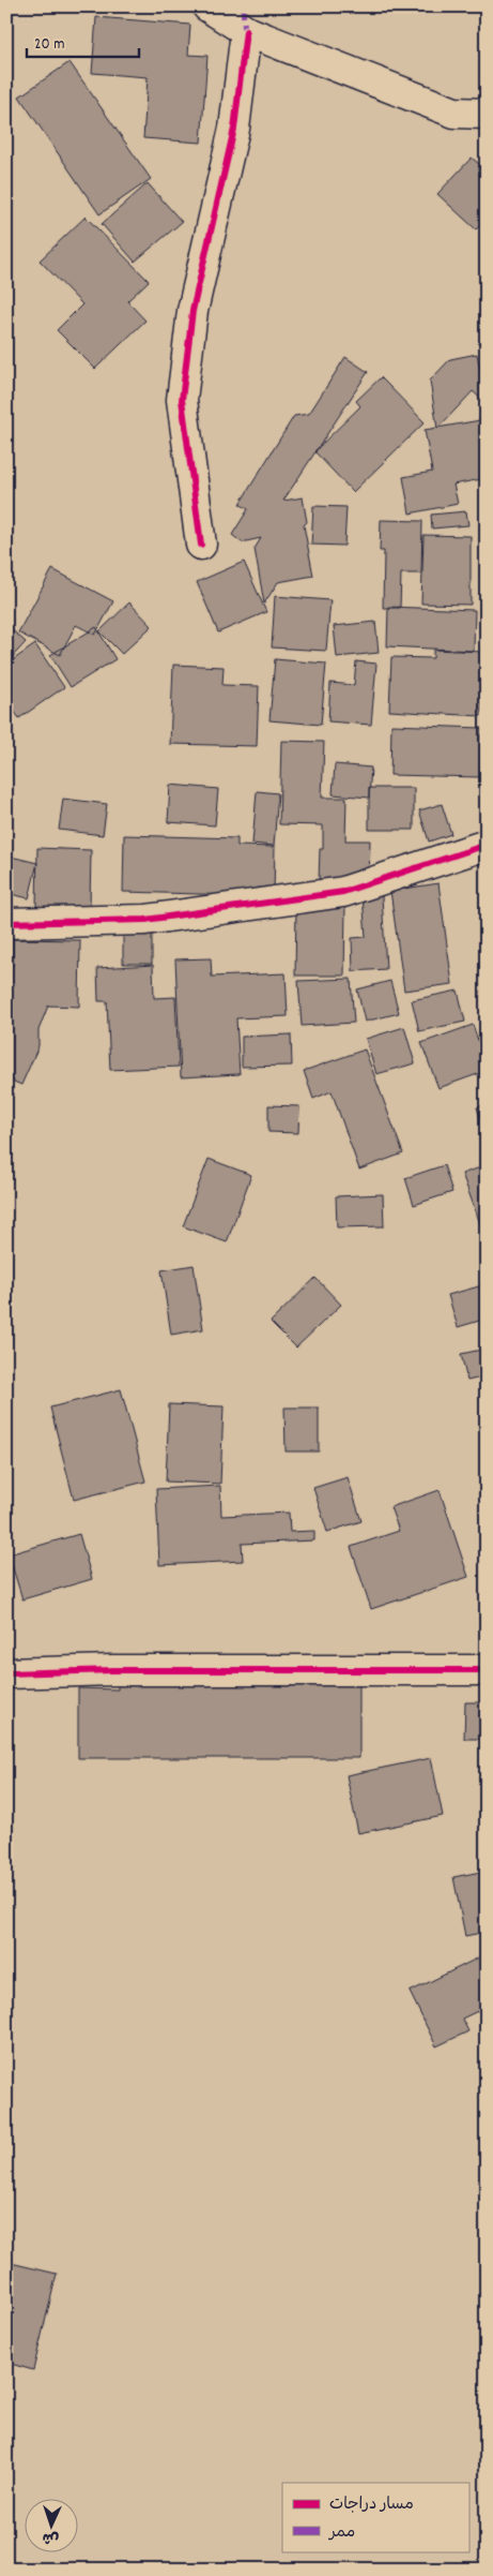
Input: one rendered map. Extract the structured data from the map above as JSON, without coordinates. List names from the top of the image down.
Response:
{
  "legend": ["مسار دراجات", "ممر"],
  "scale_bar": "20 m",
  "north": "bottom"
}
